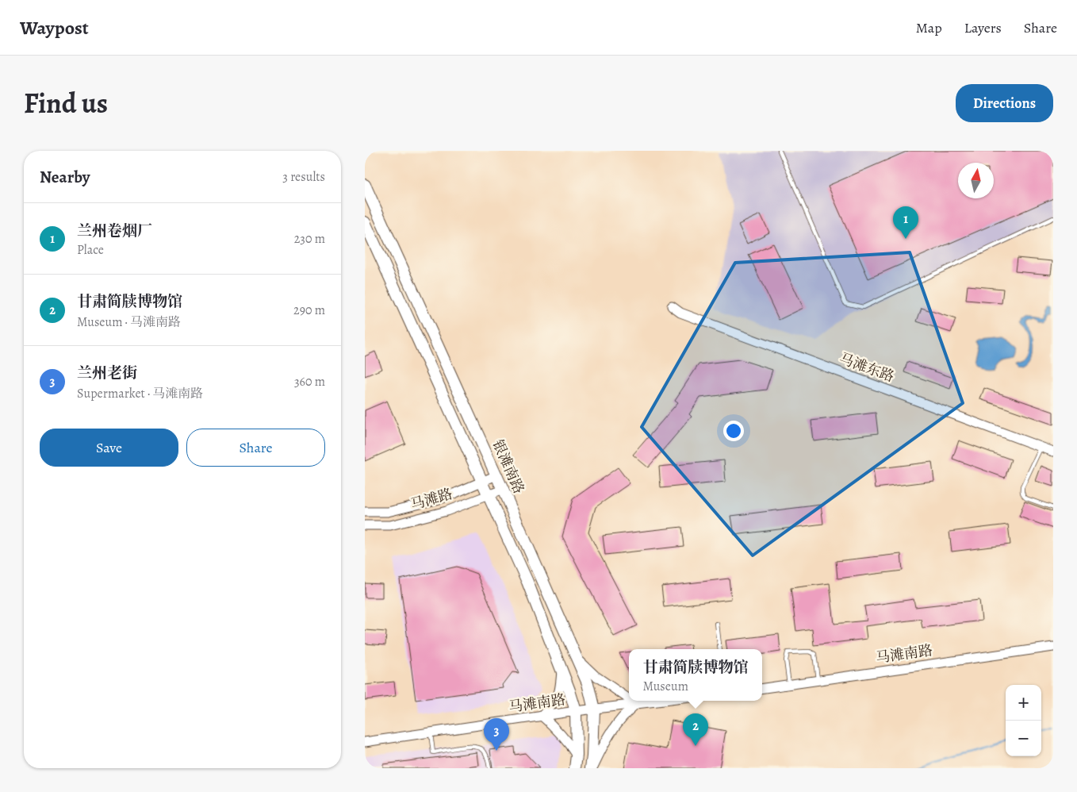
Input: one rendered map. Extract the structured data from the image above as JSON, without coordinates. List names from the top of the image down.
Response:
{
  "streets": {
    "main road": [
      "马滩东路",
      "银滩南路",
      "马滩路",
      "马滩南路"
    ]
  },
  "crossings": [
    ["银滩南路", "马滩路"],
    ["银滩南路", "马滩南路"]
  ],
  "north": "top",
  "page": {
    "header": "Waypost",
    "nav": ["Map", "Layers", "Share"],
    "title": "Find us",
    "buttons": [
      "Directions",
      ["Save", "Share"]
    ],
    "heading": ["Nearby", "3 results"],
    "list": [
      {
        "mark": "1",
        "name": "兰州卷烟厂",
        "note": "Place",
        "value": "230 m"
      },
      {
        "mark": "2",
        "name": "甘肃简牍博物馆",
        "note": "Museum · 马滩南路",
        "value": "290 m"
      },
      {
        "mark": "3",
        "name": "兰州老街",
        "note": "Supermarket · 马滩南路",
        "value": "360 m"
      }
    ],
    "pins": ["1", "2", "3"],
    "popup": ["甘肃简牍博物馆", "Museum"],
    "map_buttons": ["+", "−"]
  }
}
